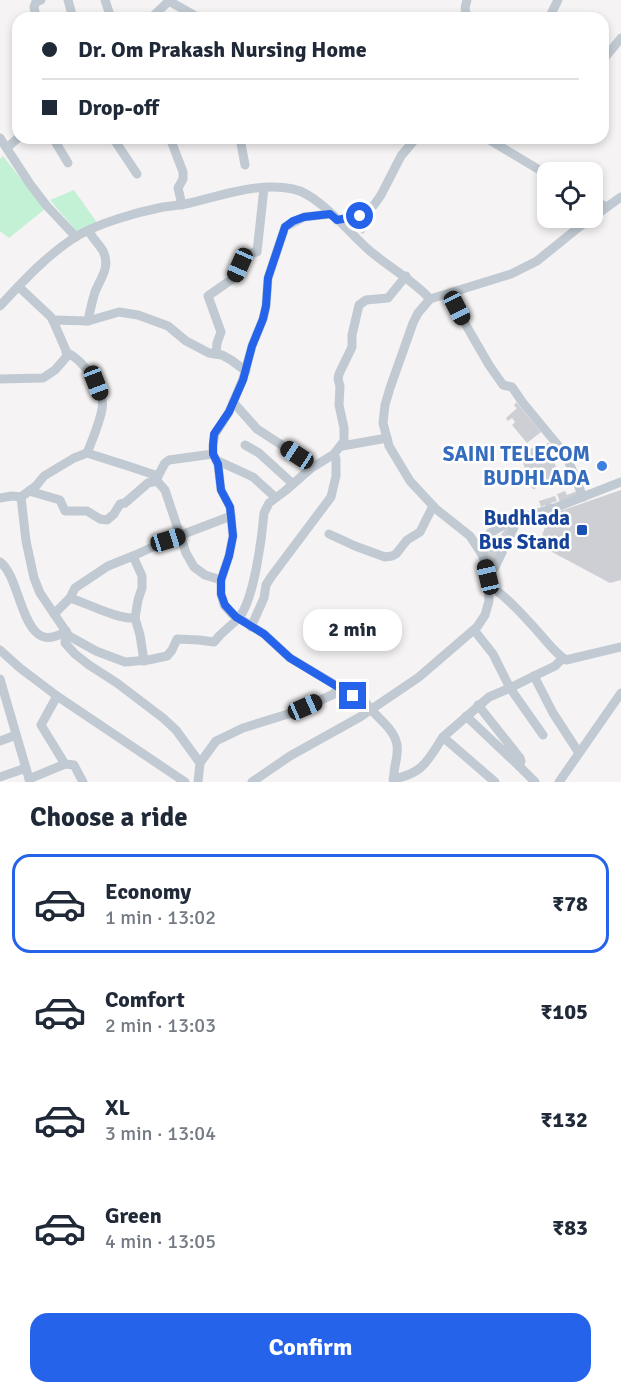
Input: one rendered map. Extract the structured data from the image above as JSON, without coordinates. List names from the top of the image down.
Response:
{
  "places": {
    "other": ["SAINI TELECOM BUDHLADA"],
    "transit": ["Budhlada Bus Stand"]
  },
  "page": {
    "banner": ["Dr. Om Prakash Nursing Home", "Drop-off"],
    "bubble": "2 min",
    "heading": "Choose a ride",
    "list": [
      {
        "name": "Economy",
        "note": "1 min · 13:02",
        "value": "₹78"
      },
      {
        "name": "Comfort",
        "note": "2 min · 13:03",
        "value": "₹105"
      },
      {
        "name": "XL",
        "note": "3 min · 13:04",
        "value": "₹132"
      },
      {
        "name": "Green",
        "note": "4 min · 13:05",
        "value": "₹83"
      }
    ],
    "buttons": "Confirm"
  }
}
